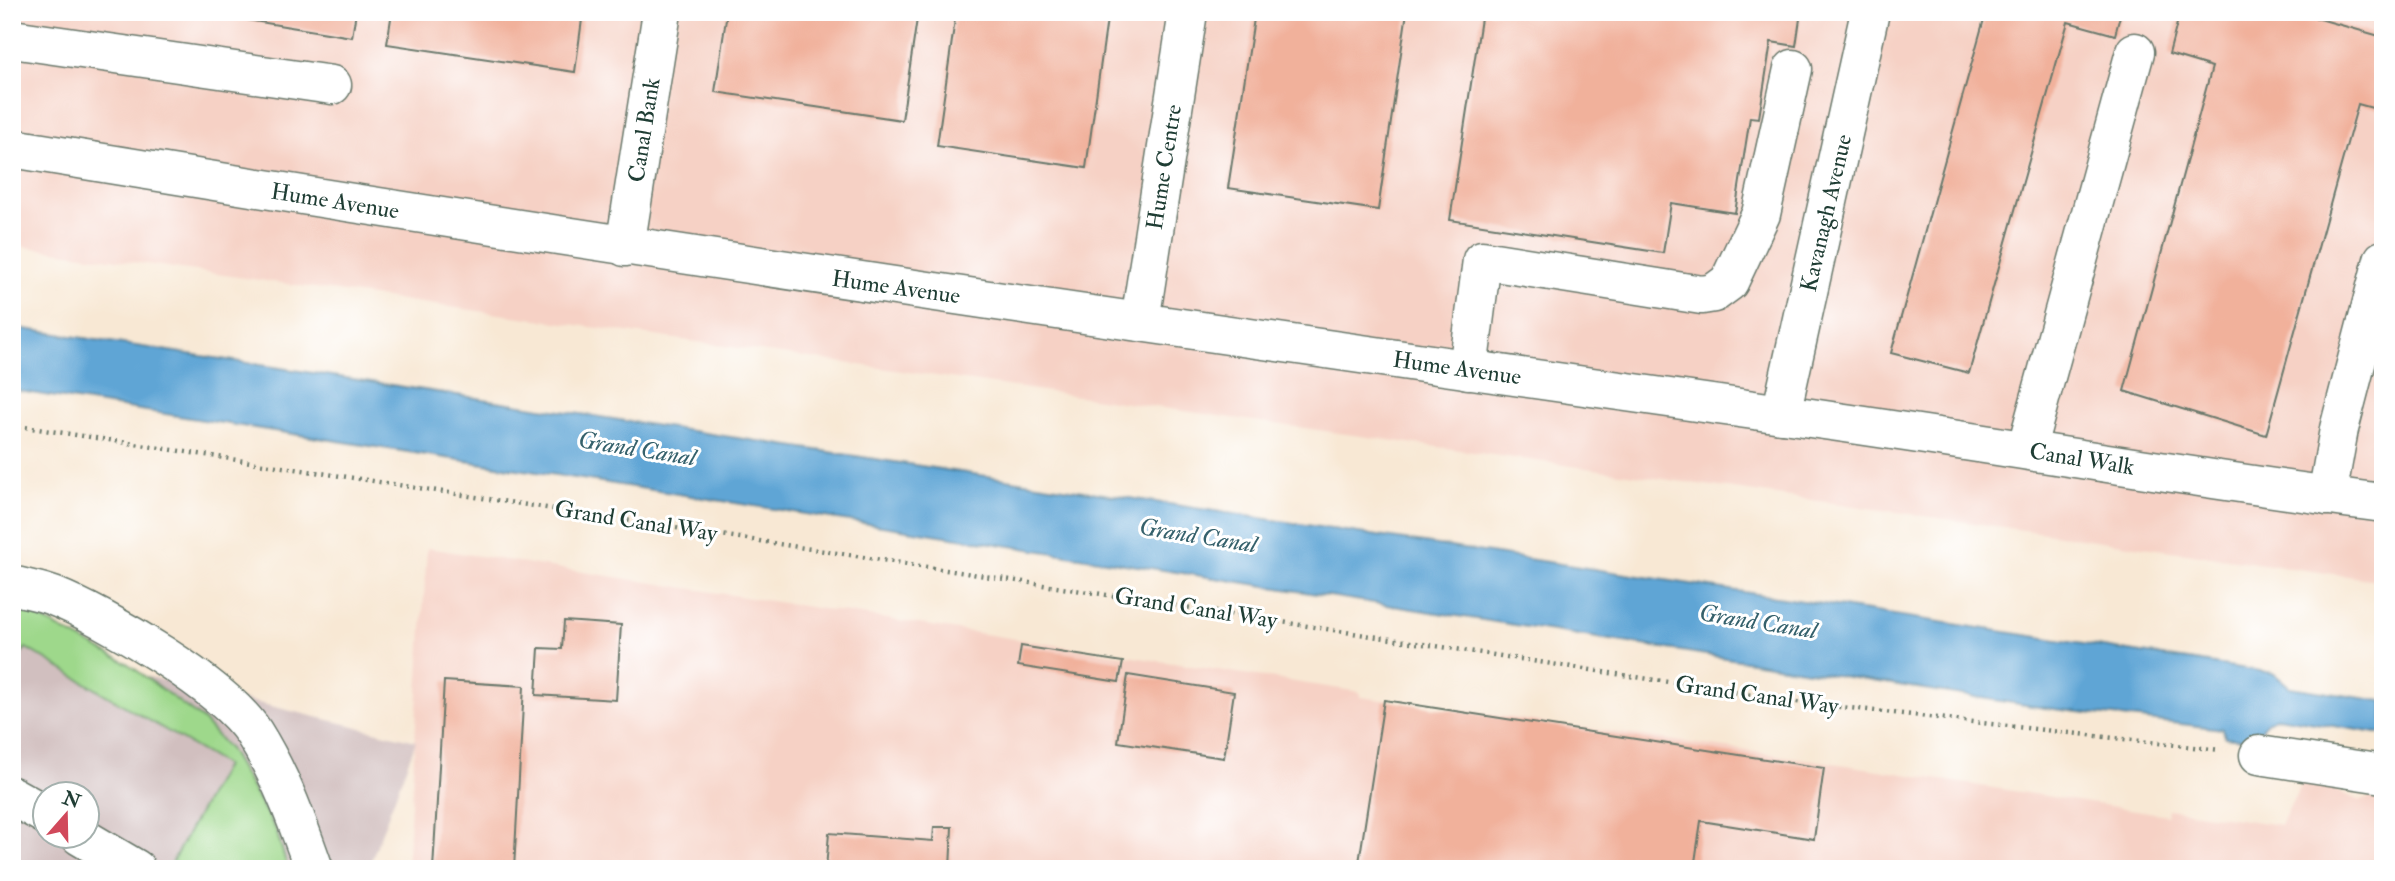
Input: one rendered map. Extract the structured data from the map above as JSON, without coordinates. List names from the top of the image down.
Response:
{
  "streets": {
    "street": [
      "Canal Bank",
      "Hume Centre",
      "Hume Avenue",
      "Kavanagh Avenue",
      "Canal Walk"
    ],
    "path": ["Grand Canal Way"]
  },
  "crossings": [
    ["Canal Bank", "Hume Avenue"],
    ["Hume Centre", "Hume Avenue"],
    ["Hume Avenue", "Kavanagh Avenue"],
    ["Hume Avenue", "Canal Walk"],
    ["Kavanagh Avenue", "Canal Walk"]
  ],
  "water": ["Grand Canal"],
  "north": "top"
}
